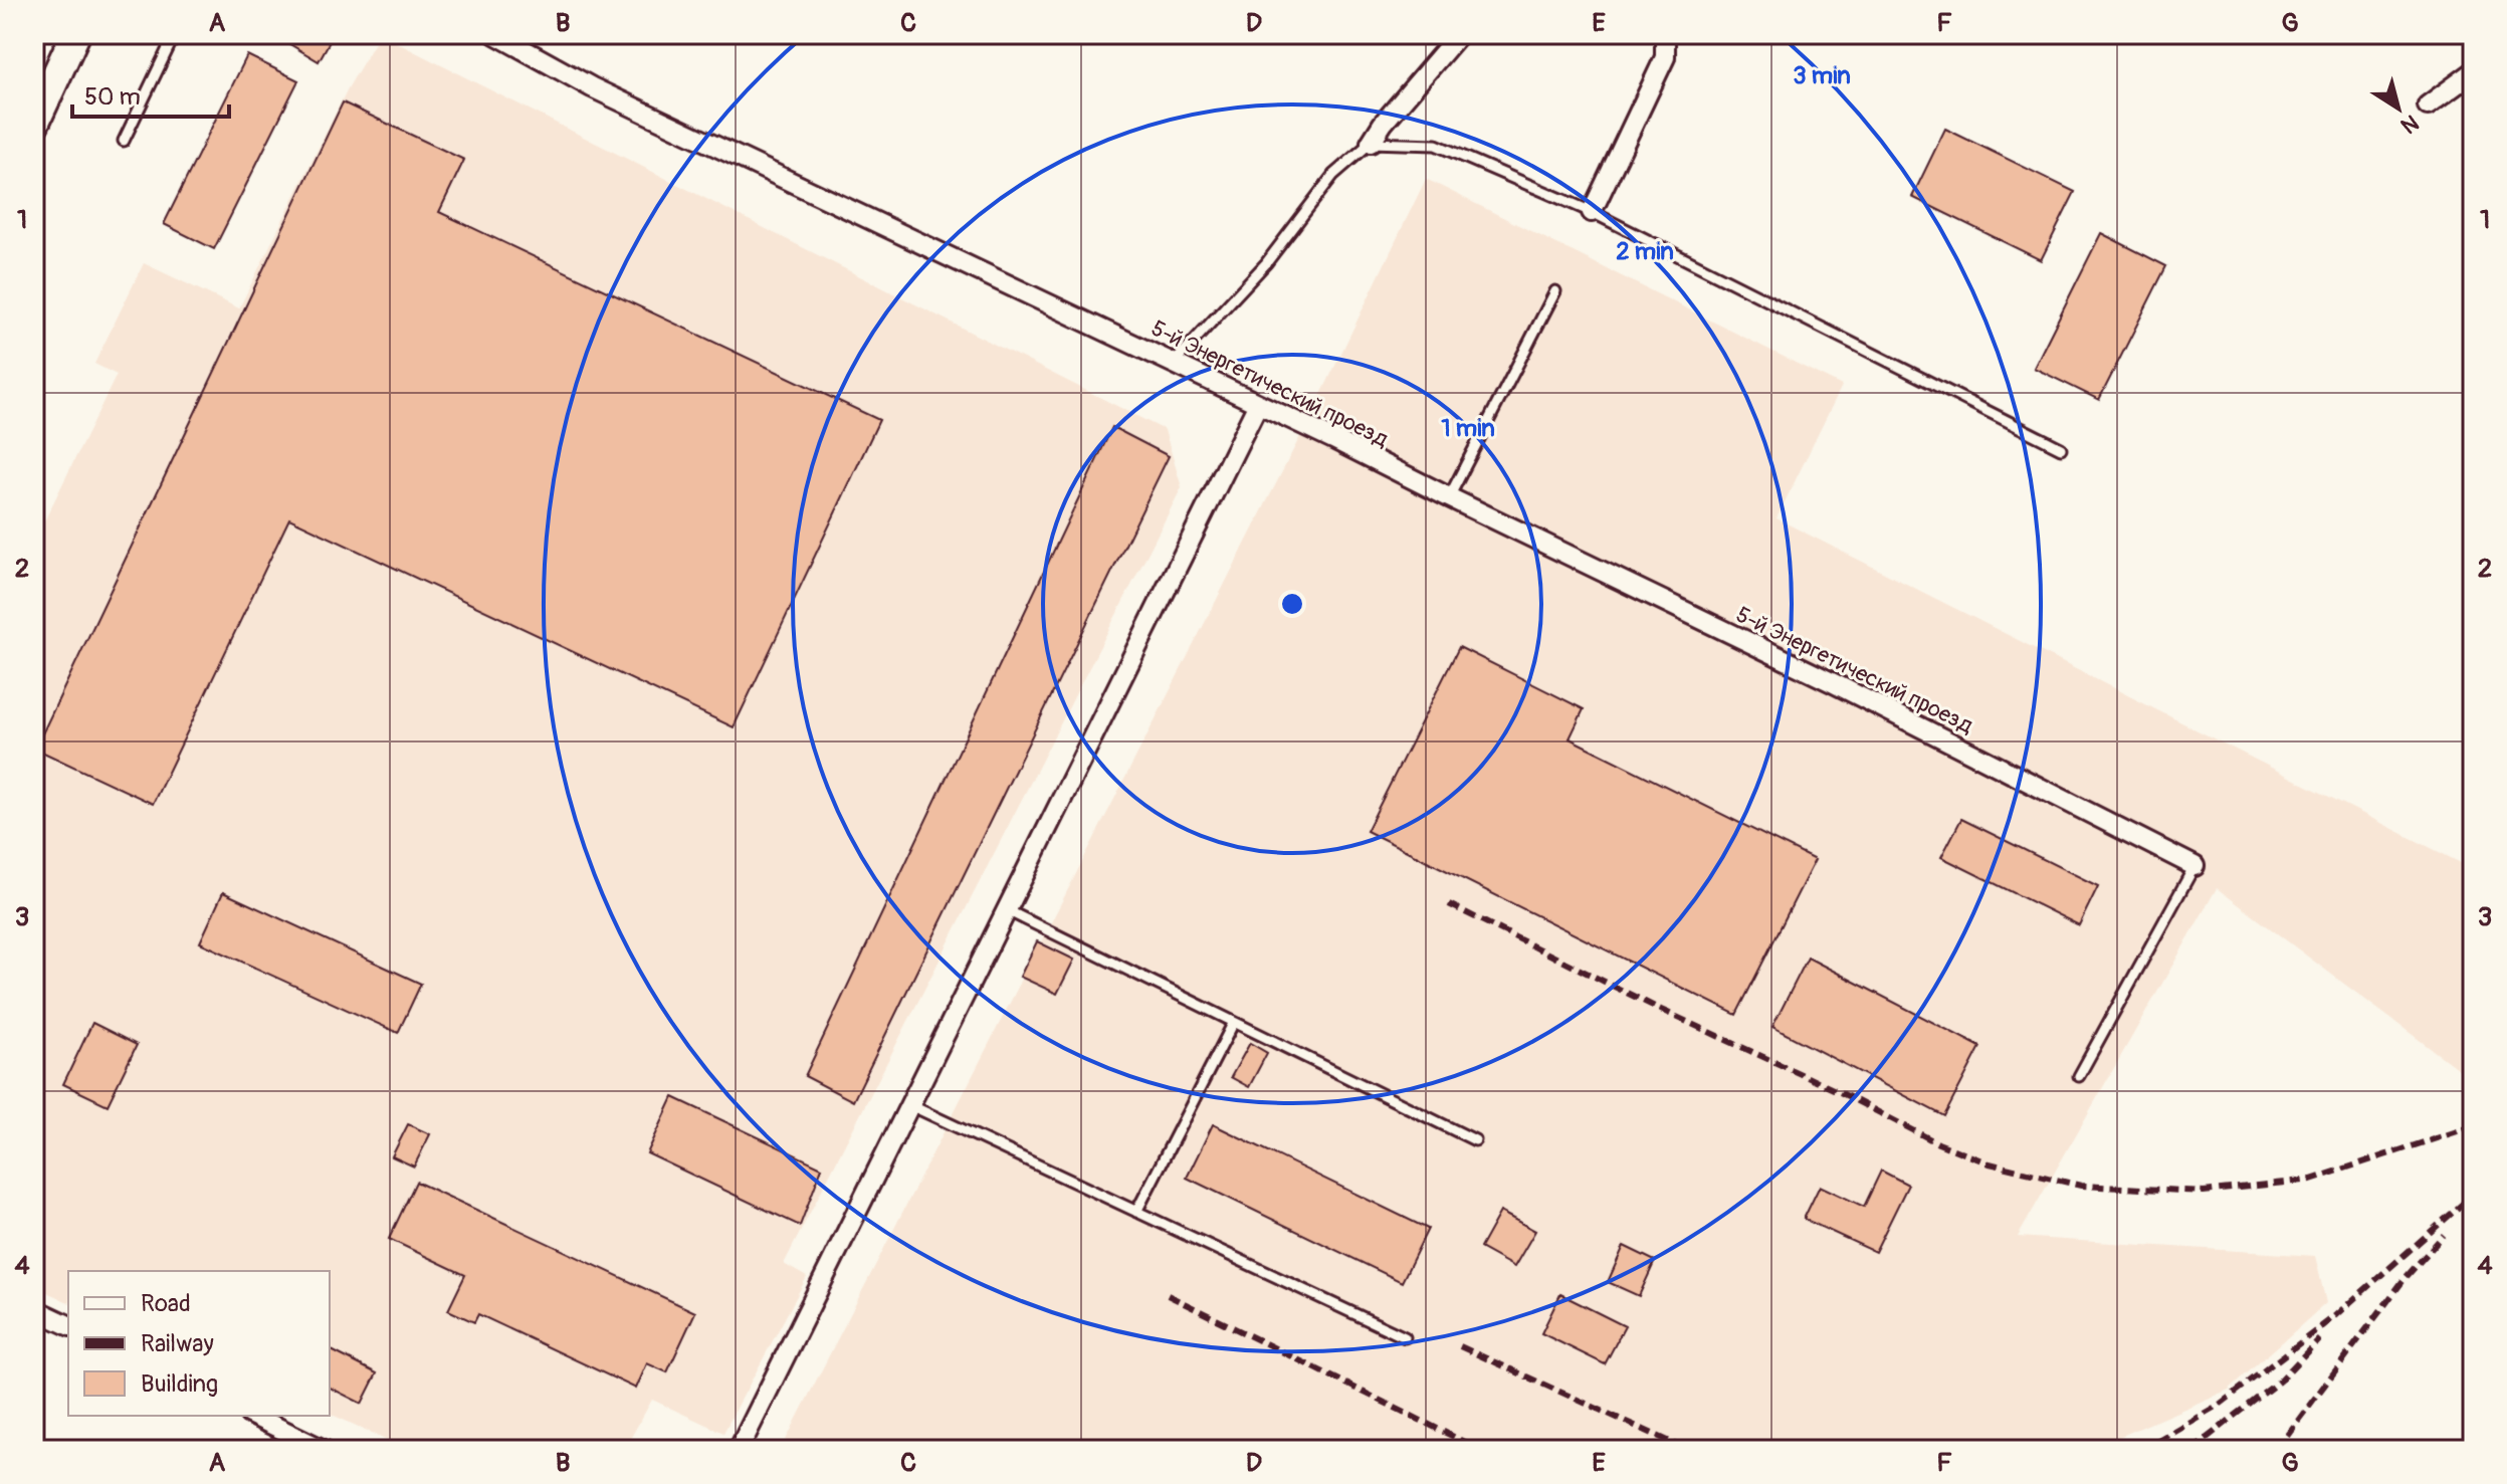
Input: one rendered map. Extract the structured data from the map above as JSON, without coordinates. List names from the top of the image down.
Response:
{
  "streets": {
    "street": ["5-й Энергетический проезд"]
  },
  "legend": ["Road", "Railway", "Building"],
  "scale_bar": "50 m",
  "north": "bottom right",
  "grid": {
    "columns": [
      "A",
      "B",
      "C",
      "D",
      "E",
      "F",
      "G"
    ],
    "rows": [
      "1",
      "2",
      "3",
      "4"
    ]
  },
  "rings": ["3 min", "2 min", "1 min"]
}
